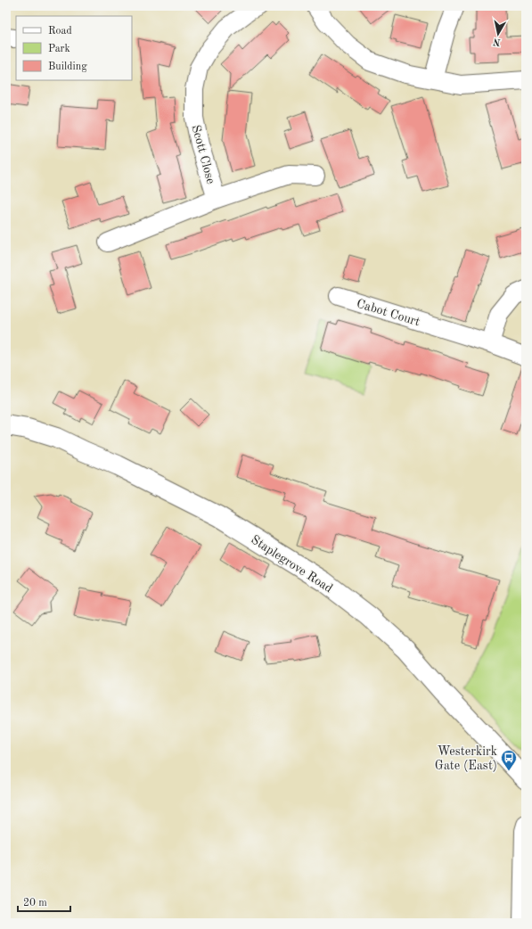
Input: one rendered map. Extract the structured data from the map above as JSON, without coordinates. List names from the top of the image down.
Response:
{
  "streets": {
    "main road": ["Staplegrove Road"],
    "street": ["Scott Close", "Cabot Court"]
  },
  "places": {
    "bus stop": ["Westerkirk Gate (East)"]
  },
  "legend": ["Road", "Park", "Building"],
  "scale_bar": "20 m",
  "north": "bottom"
}
